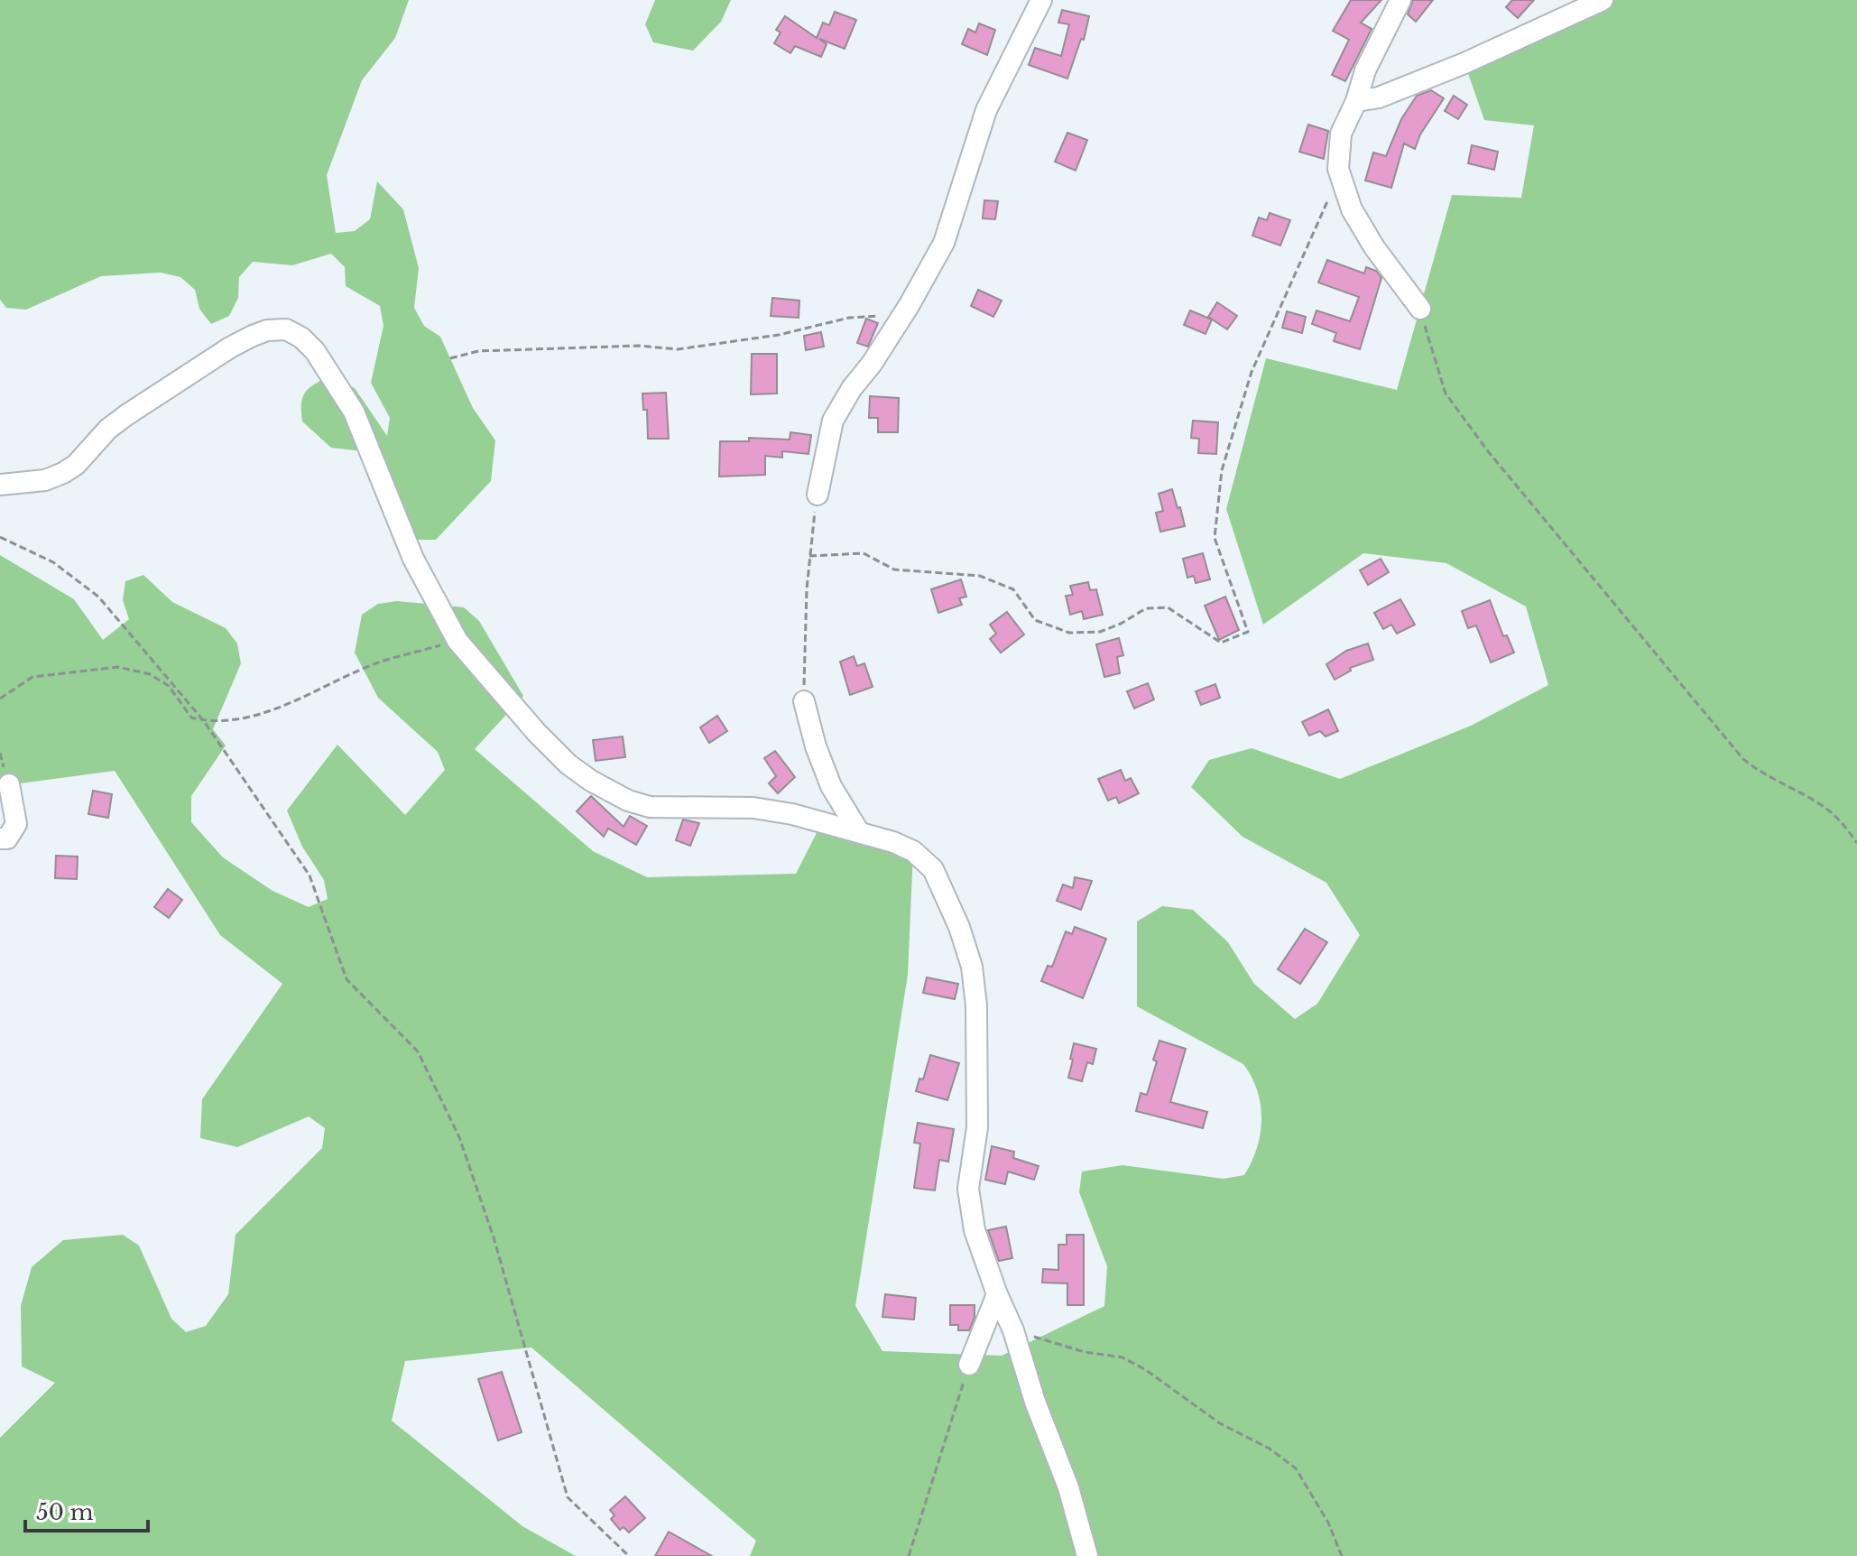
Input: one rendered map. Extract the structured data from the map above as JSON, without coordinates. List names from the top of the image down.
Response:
{
  "scale_bar": "50 m"
}
